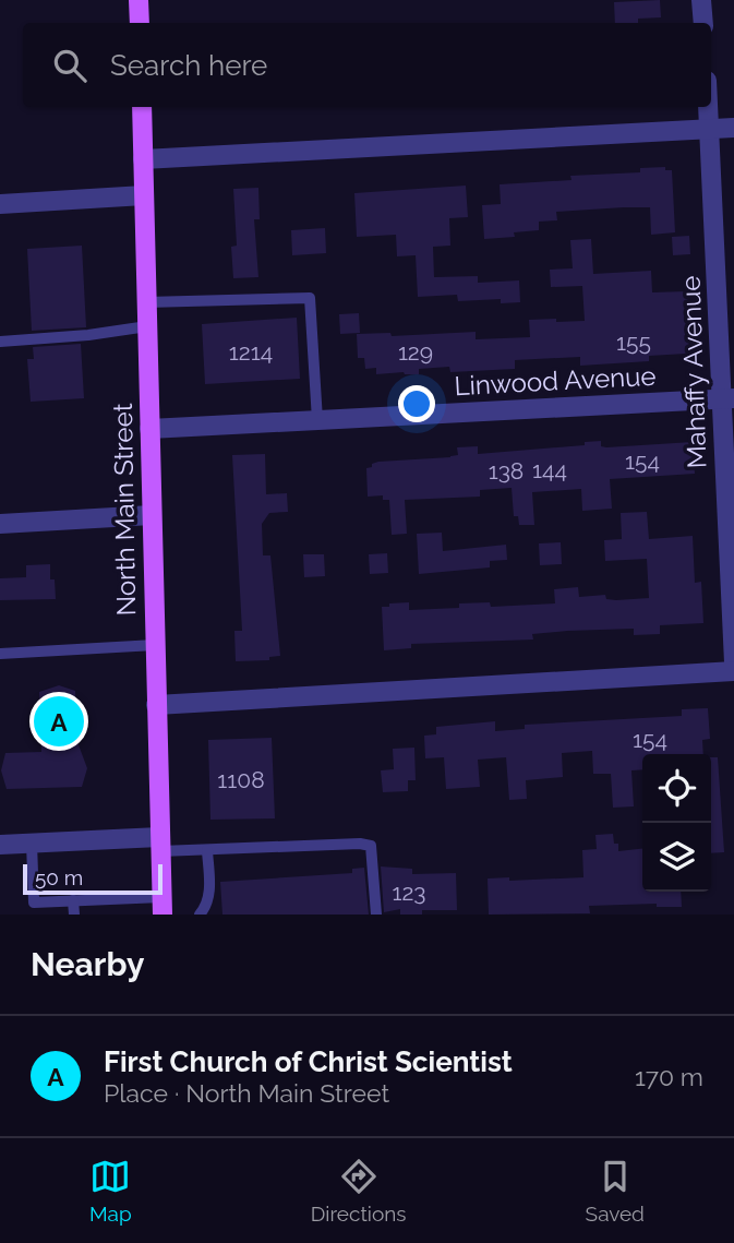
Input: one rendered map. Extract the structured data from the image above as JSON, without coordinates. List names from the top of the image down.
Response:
{
  "streets": {
    "main road": ["North Main Street"],
    "street": ["Mahaffy Avenue", "Linwood Avenue"]
  },
  "crossings": [
    ["Mahaffy Avenue", "Linwood Avenue"],
    ["Linwood Avenue", "North Main Street"]
  ],
  "house_numbers": [
    "155",
    "1214",
    "129",
    "154",
    "144",
    "138",
    "154",
    "1108",
    "123"
  ],
  "scale_bar": "50 m",
  "page": {
    "search": "Search here",
    "pins": "A",
    "scale": "50 m",
    "heading": "Nearby",
    "list": [
      {
        "mark": "A",
        "name": "First Church of Christ Scientist",
        "note": "Place · North Main Street",
        "value": "170 m"
      }
    ],
    "nav": ["Map", "Directions", "Saved"]
  }
}
